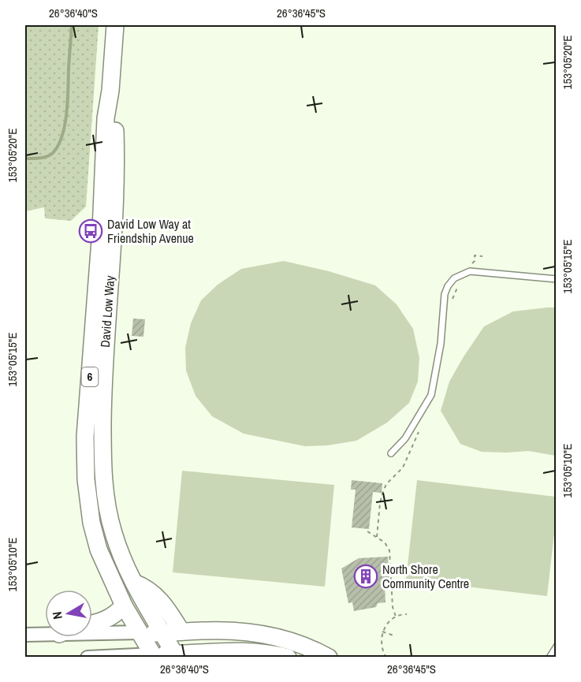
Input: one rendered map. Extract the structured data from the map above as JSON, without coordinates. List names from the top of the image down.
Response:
{
  "streets": {
    "main road": ["David Low Way", "6"]
  },
  "places": {
    "bus stop": ["David Low Way at Friendship Avenue"],
    "building": ["North Shore Community Centre"]
  },
  "north": "left",
  "coordinates": [
    "26°36'40\"S",
    "26°36'45\"S",
    "153°05'20\"E",
    "153°05'15\"E",
    "153°05'10\"E"
  ]
}
